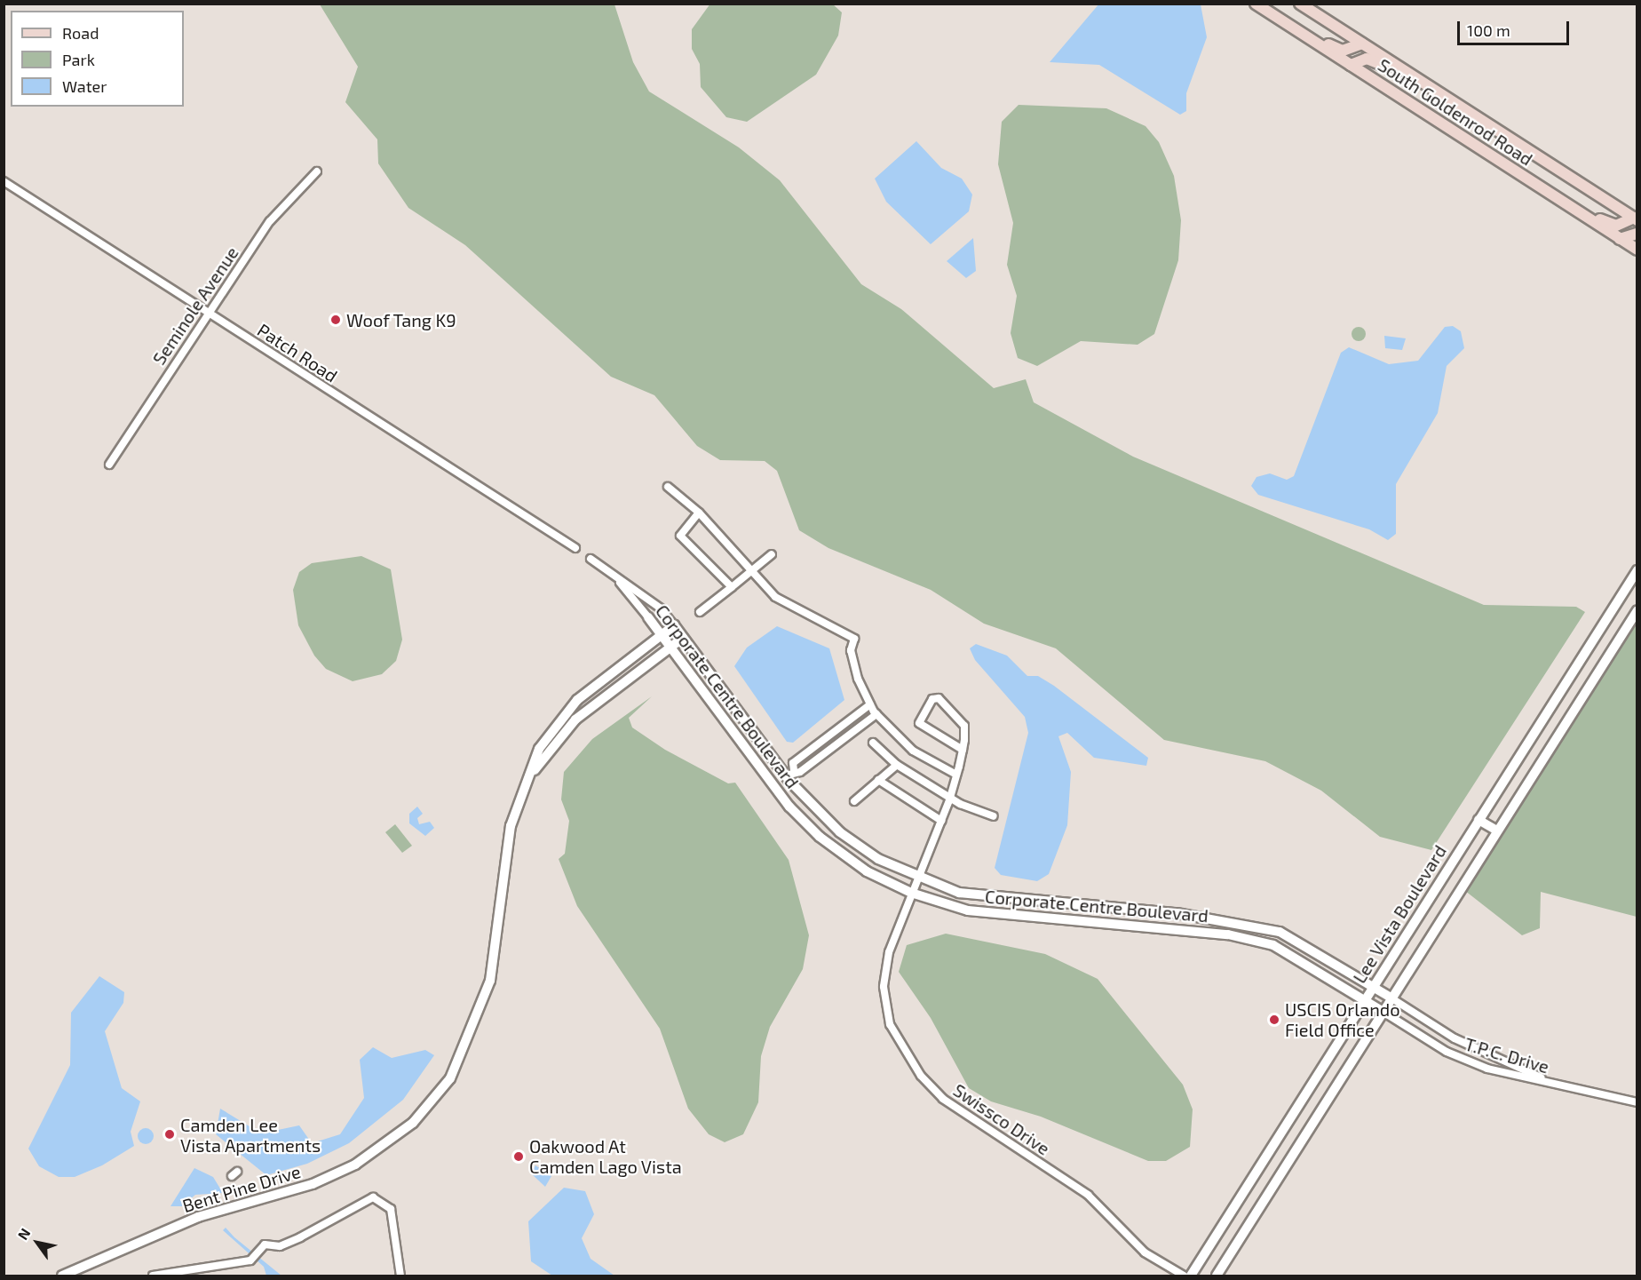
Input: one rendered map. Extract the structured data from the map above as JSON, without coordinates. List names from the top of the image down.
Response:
{
  "streets": {
    "main road": ["South Goldenrod Road"],
    "street": [
      "Seminole Avenue",
      "Patch Road",
      "Corporate Centre Boulevard",
      "Lee Vista Boulevard",
      "T.P.C. Drive",
      "Swissco Drive",
      "Bent Pine Drive"
    ]
  },
  "crossings": [
    ["Seminole Avenue", "Patch Road"],
    ["Corporate Centre Boulevard", "Lee Vista Boulevard"],
    ["Corporate Centre Boulevard", "T.P.C. Drive"],
    ["Corporate Centre Boulevard", "Swissco Drive"],
    ["Corporate Centre Boulevard", "Bent Pine Drive"]
  ],
  "places": [
    "Woof Tang K9",
    "USCIS Orlando Field Office",
    "Camden Lee Vista Apartments",
    "Oakwood At Camden Lago Vista"
  ],
  "legend": ["Road", "Park", "Water"],
  "scale_bar": "100 m",
  "north": "top left"
}
